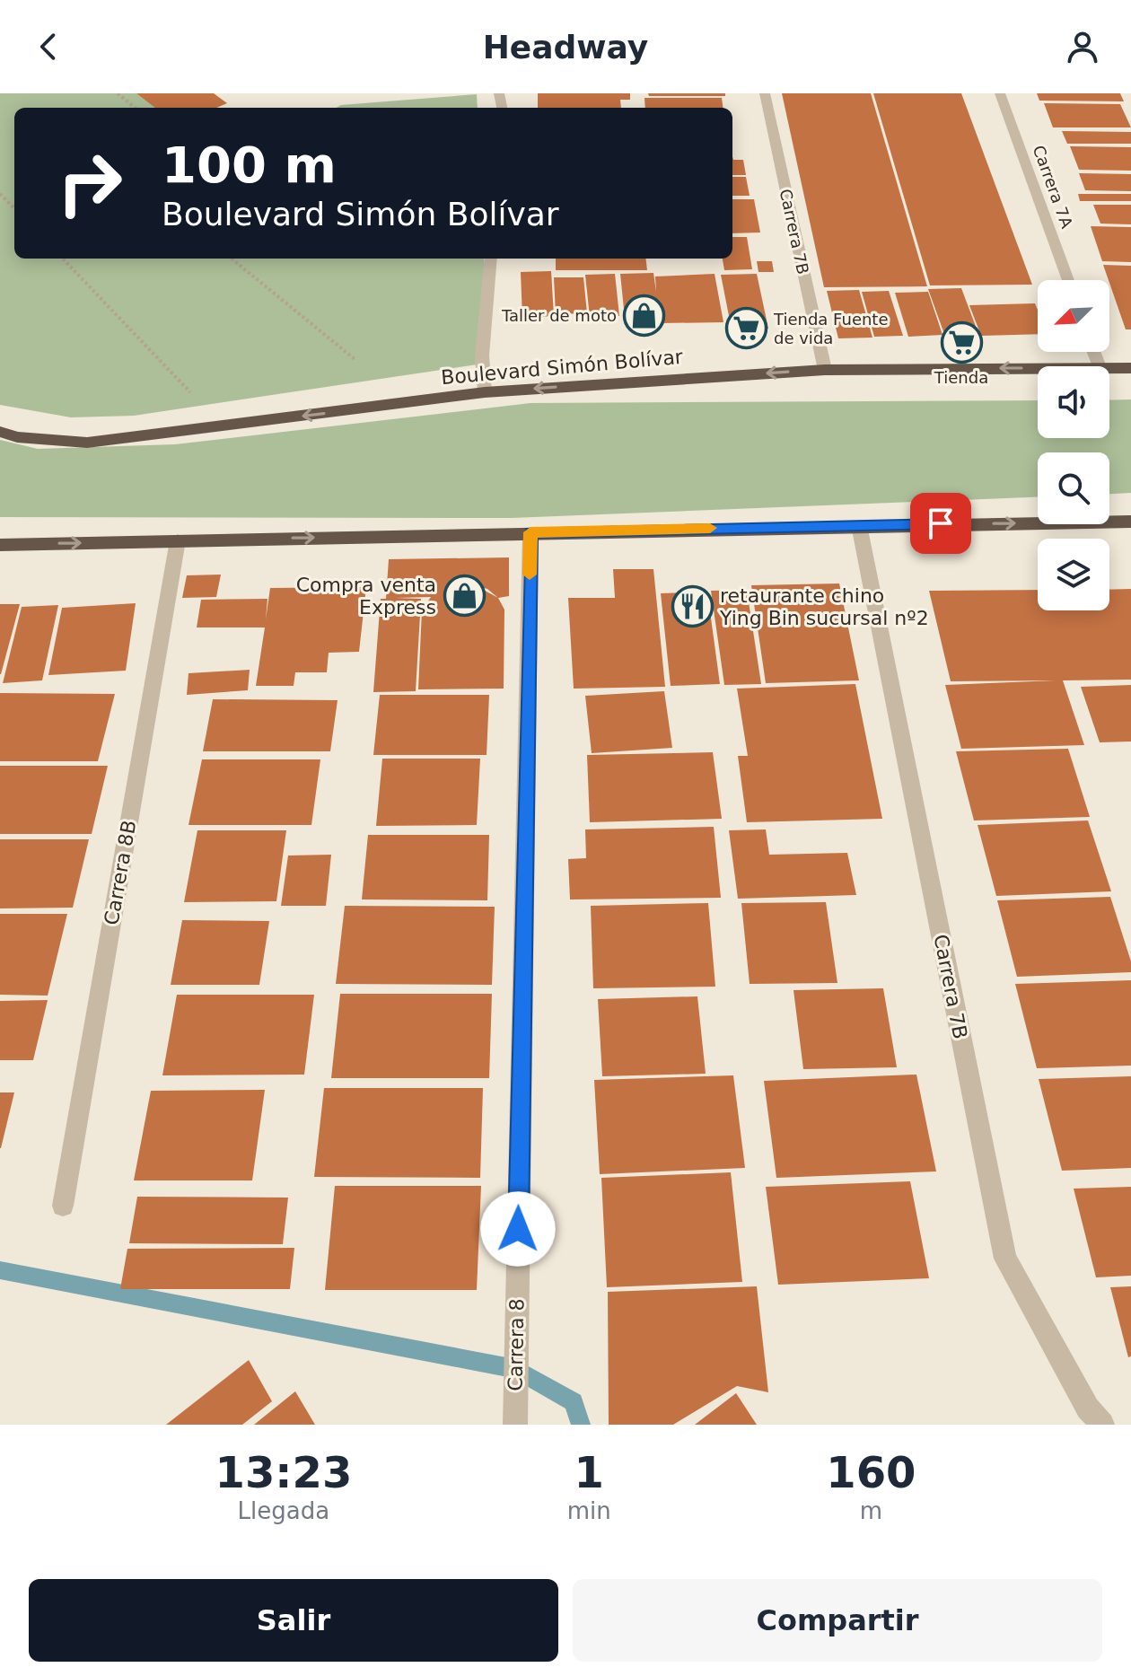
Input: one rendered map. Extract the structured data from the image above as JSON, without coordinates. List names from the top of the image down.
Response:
{
  "streets": {
    "highway": ["Boulevard Simón Bolívar"],
    "street": [
      "Carrera 7A",
      "Carrera 7B",
      "Carrera 8B",
      "Carrera 8"
    ]
  },
  "crossings": [
    ["Carrera 7B", "Boulevard Simón Bolívar"]
  ],
  "places": {
    "shop": ["Taller de moto", "Compra venta Express"],
    "supermarket": ["Tienda Fuente de vida", "Tienda"],
    "restaurant": ["retaurante chino Ying Bin sucursal nº2"]
  },
  "north": "bottom left",
  "page": {
    "header": "Headway",
    "turn": ["100 m", "Boulevard Simón Bolívar"],
    "eta": [
      "13:23",
      "Llegada",
      "1",
      "min",
      "160",
      "m"
    ],
    "buttons": ["Salir", "Compartir"]
  }
}
